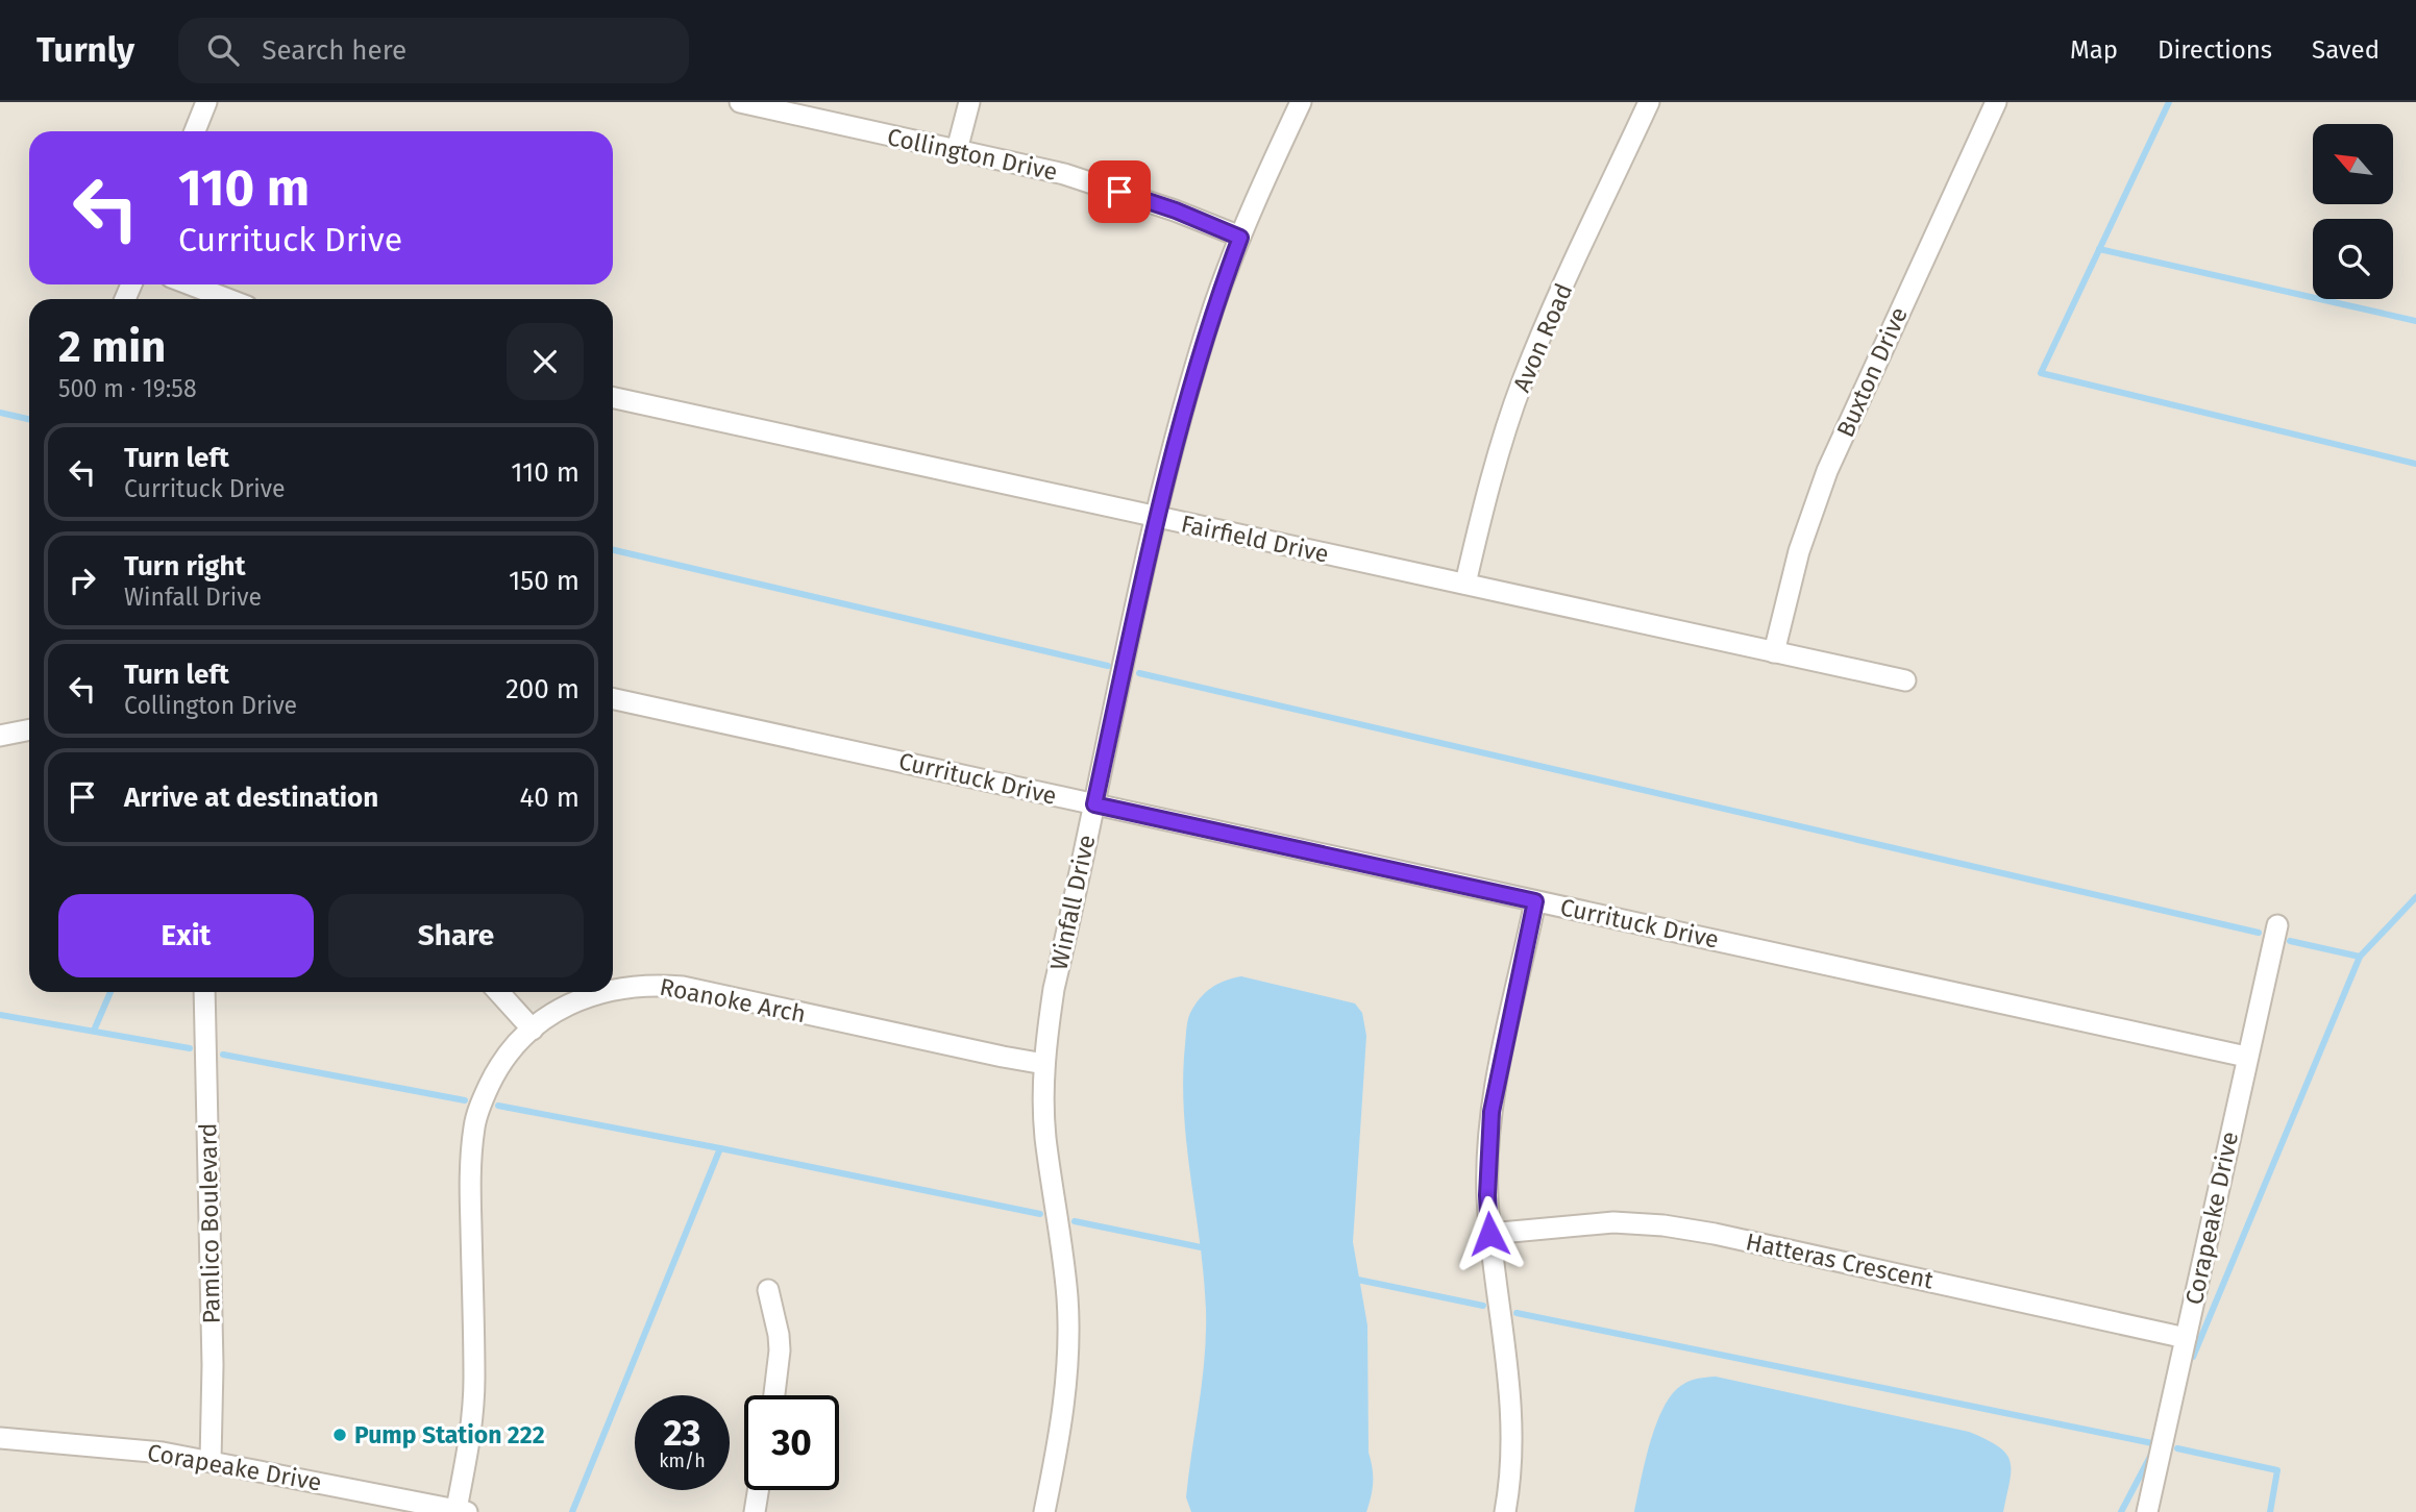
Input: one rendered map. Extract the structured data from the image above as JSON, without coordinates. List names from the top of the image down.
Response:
{
  "streets": {
    "street": [
      "Collington Drive",
      "Avon Road",
      "Buxton Drive",
      "Fairfield Drive",
      "Currituck Drive",
      "Winfall Drive",
      "Roanoke Arch",
      "Corapeake Drive",
      "Pamlico Boulevard",
      "Hatteras Crescent"
    ]
  },
  "crossings": [
    ["Collington Drive", "Winfall Drive"],
    ["Avon Road", "Fairfield Drive"],
    ["Buxton Drive", "Fairfield Drive"],
    ["Fairfield Drive", "Winfall Drive"],
    ["Currituck Drive", "Winfall Drive"],
    ["Currituck Drive", "Corapeake Drive"],
    ["Winfall Drive", "Roanoke Arch"],
    ["Roanoke Arch", "Corapeake Drive"],
    ["Corapeake Drive", "Pamlico Boulevard"],
    ["Corapeake Drive", "Hatteras Crescent"]
  ],
  "places": ["Pump Station 222"],
  "north": "top left",
  "page": {
    "header": "Turnly",
    "search": "Search here",
    "nav": ["Map", "Directions", "Saved"],
    "turn": ["110 m", "Currituck Drive"],
    "heading": ["2 min", "500 m · 19:58"],
    "list": [
      {
        "name": "Turn left",
        "note": "Currituck Drive",
        "value": "110 m"
      },
      {
        "name": "Turn right",
        "note": "Winfall Drive",
        "value": "150 m"
      },
      {
        "name": "Turn left",
        "note": "Collington Drive",
        "value": "200 m"
      },
      {
        "name": "Arrive at destination",
        "value": "40 m"
      }
    ],
    "buttons": ["Exit", "Share"],
    "speed": "23 km/h",
    "limit": "30"
  }
}
